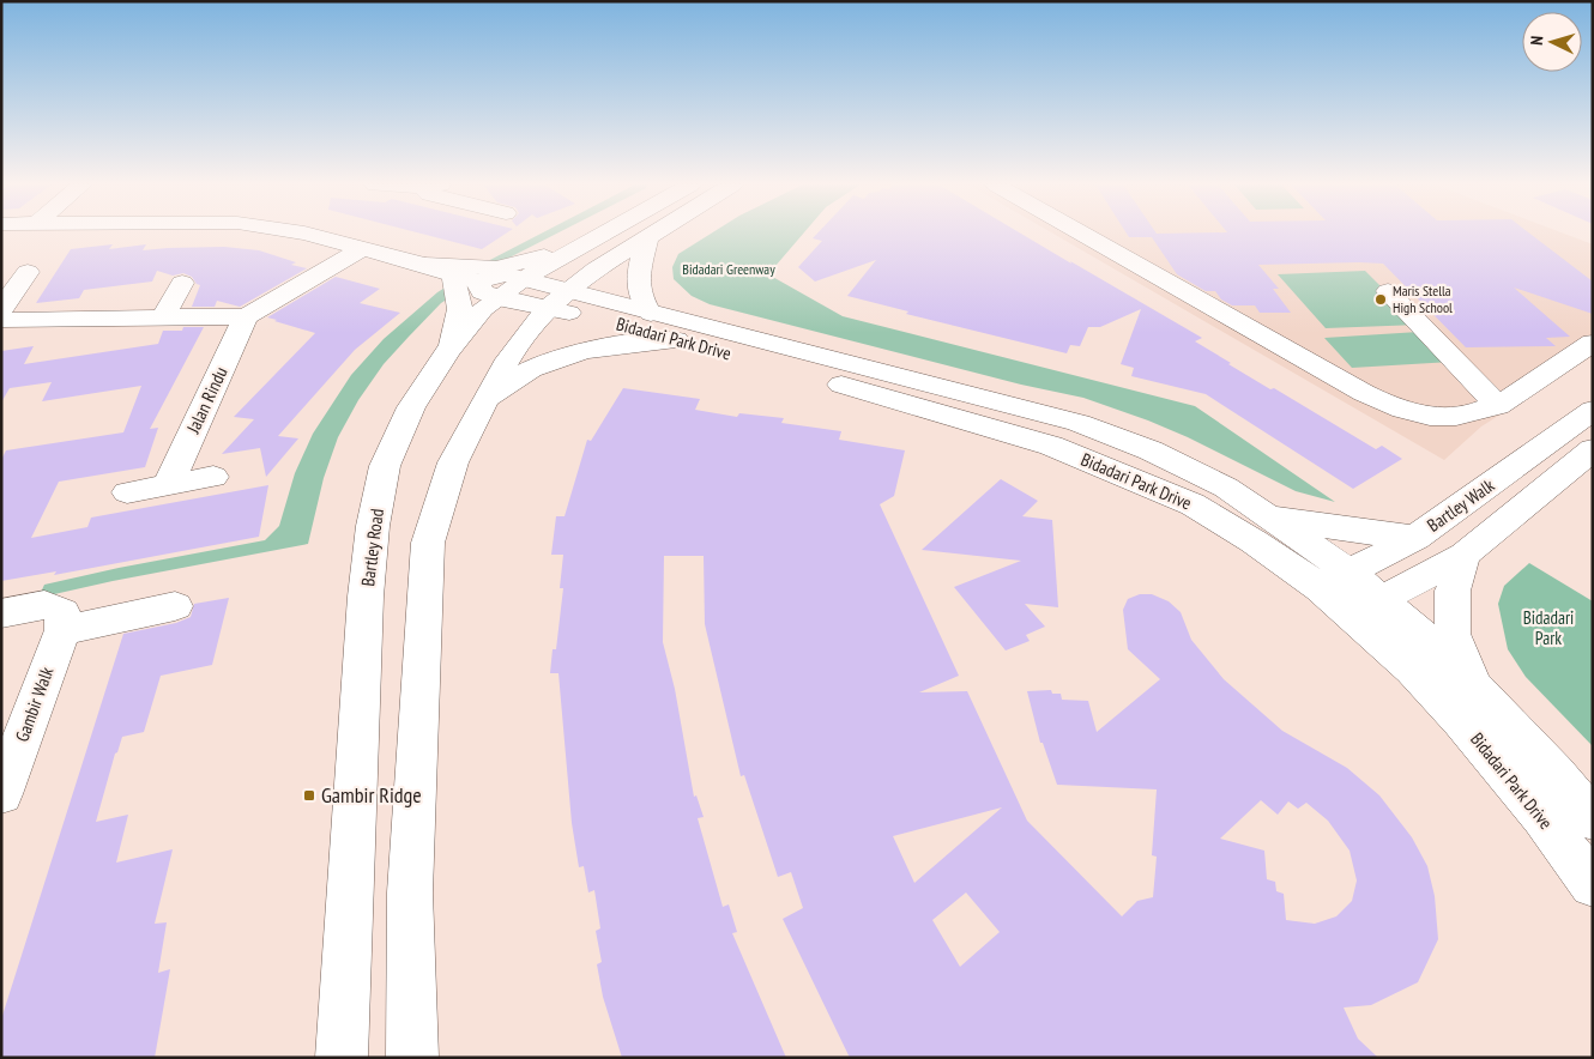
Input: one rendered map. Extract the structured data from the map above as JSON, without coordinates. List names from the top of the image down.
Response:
{
  "streets": {
    "main road": [
      "Bidadari Park Drive",
      "Jalan Rindu",
      "Bartley Walk",
      "Bartley Road",
      "Gambir Walk"
    ]
  },
  "crossings": [
    ["Bidadari Park Drive", "Bartley Walk"],
    ["Bidadari Park Drive", "Bartley Road"]
  ],
  "parks": ["Bidadari Greenway", "Bidadari Park"],
  "places": {
    "other": ["Maris Stella High School"],
    "transit": ["Gambir Ridge"]
  },
  "north": "left"
}
